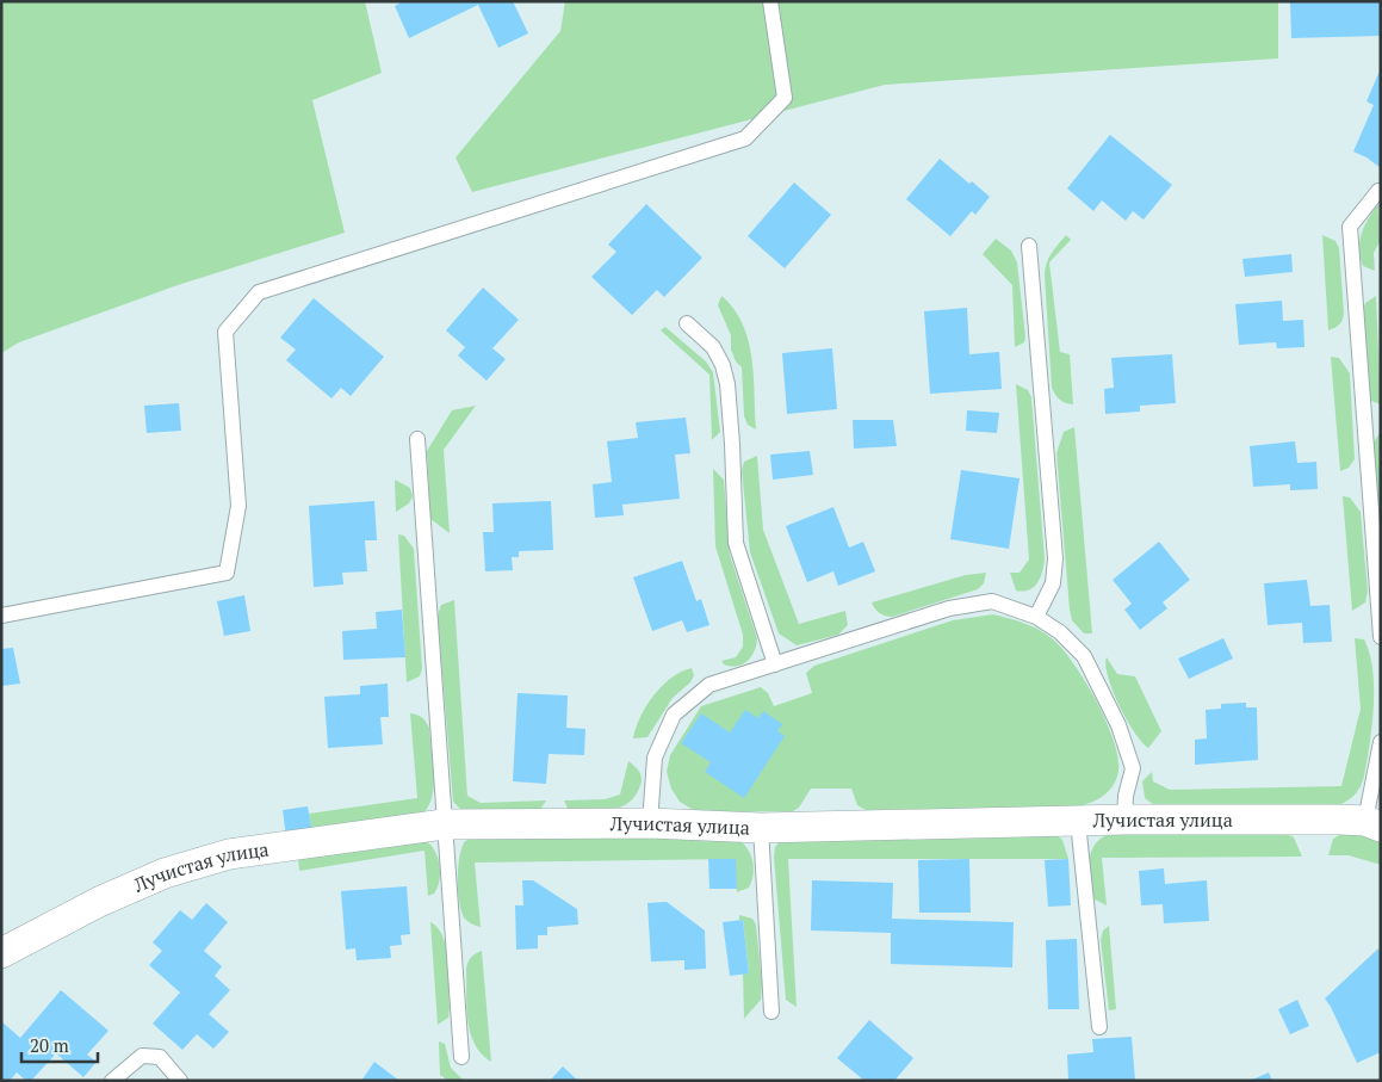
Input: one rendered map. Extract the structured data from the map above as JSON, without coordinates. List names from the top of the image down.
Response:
{
  "streets": {
    "street": ["Лучистая улица"]
  },
  "scale_bar": "20 m"
}
